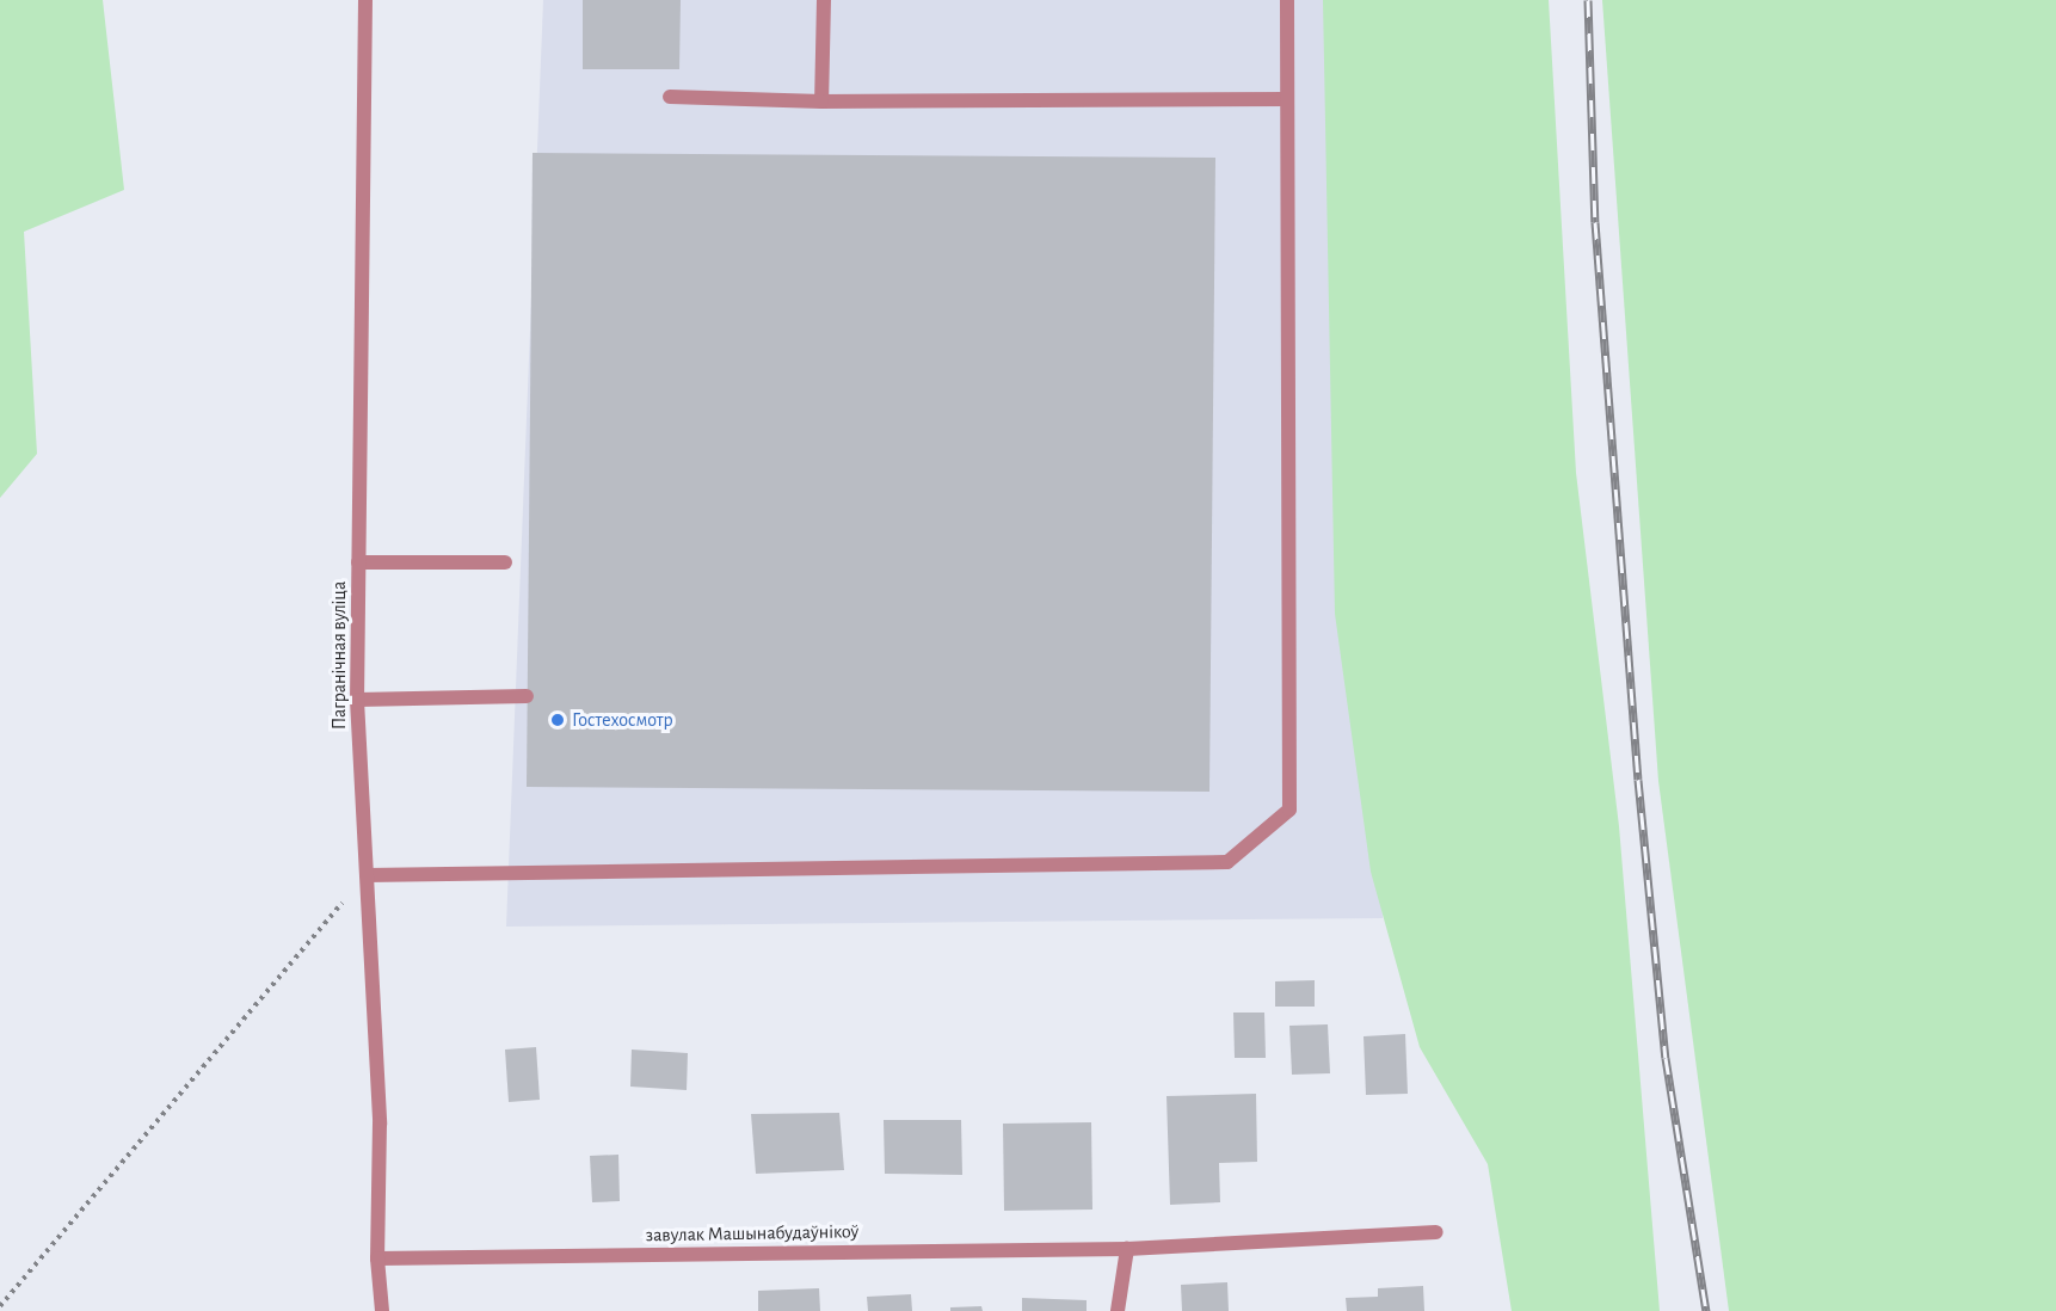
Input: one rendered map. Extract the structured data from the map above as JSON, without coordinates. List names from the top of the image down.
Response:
{
  "streets": {
    "street": ["Пагранічная вуліца", "завулак Машынабудаўнікоў"]
  },
  "crossings": [
    ["Пагранічная вуліца", "завулак Машынабудаўнікоў"]
  ],
  "places": ["Гостехосмотр"]
}
